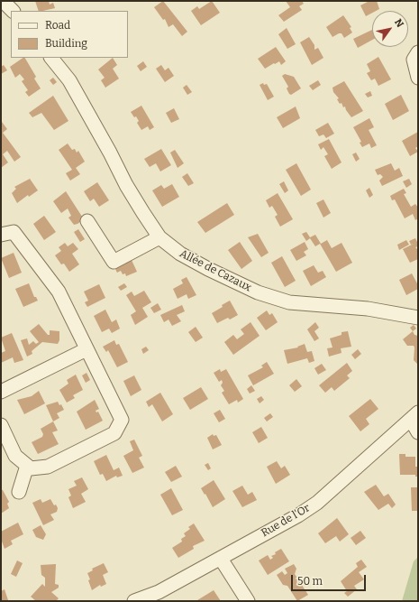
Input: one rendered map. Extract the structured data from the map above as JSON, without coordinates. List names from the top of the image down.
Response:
{
  "streets": {
    "street": ["Allée de Cazaux", "Rue de l'Or"]
  },
  "legend": ["Road", "Building"],
  "scale_bar": "50 m",
  "north": "top right"
}
